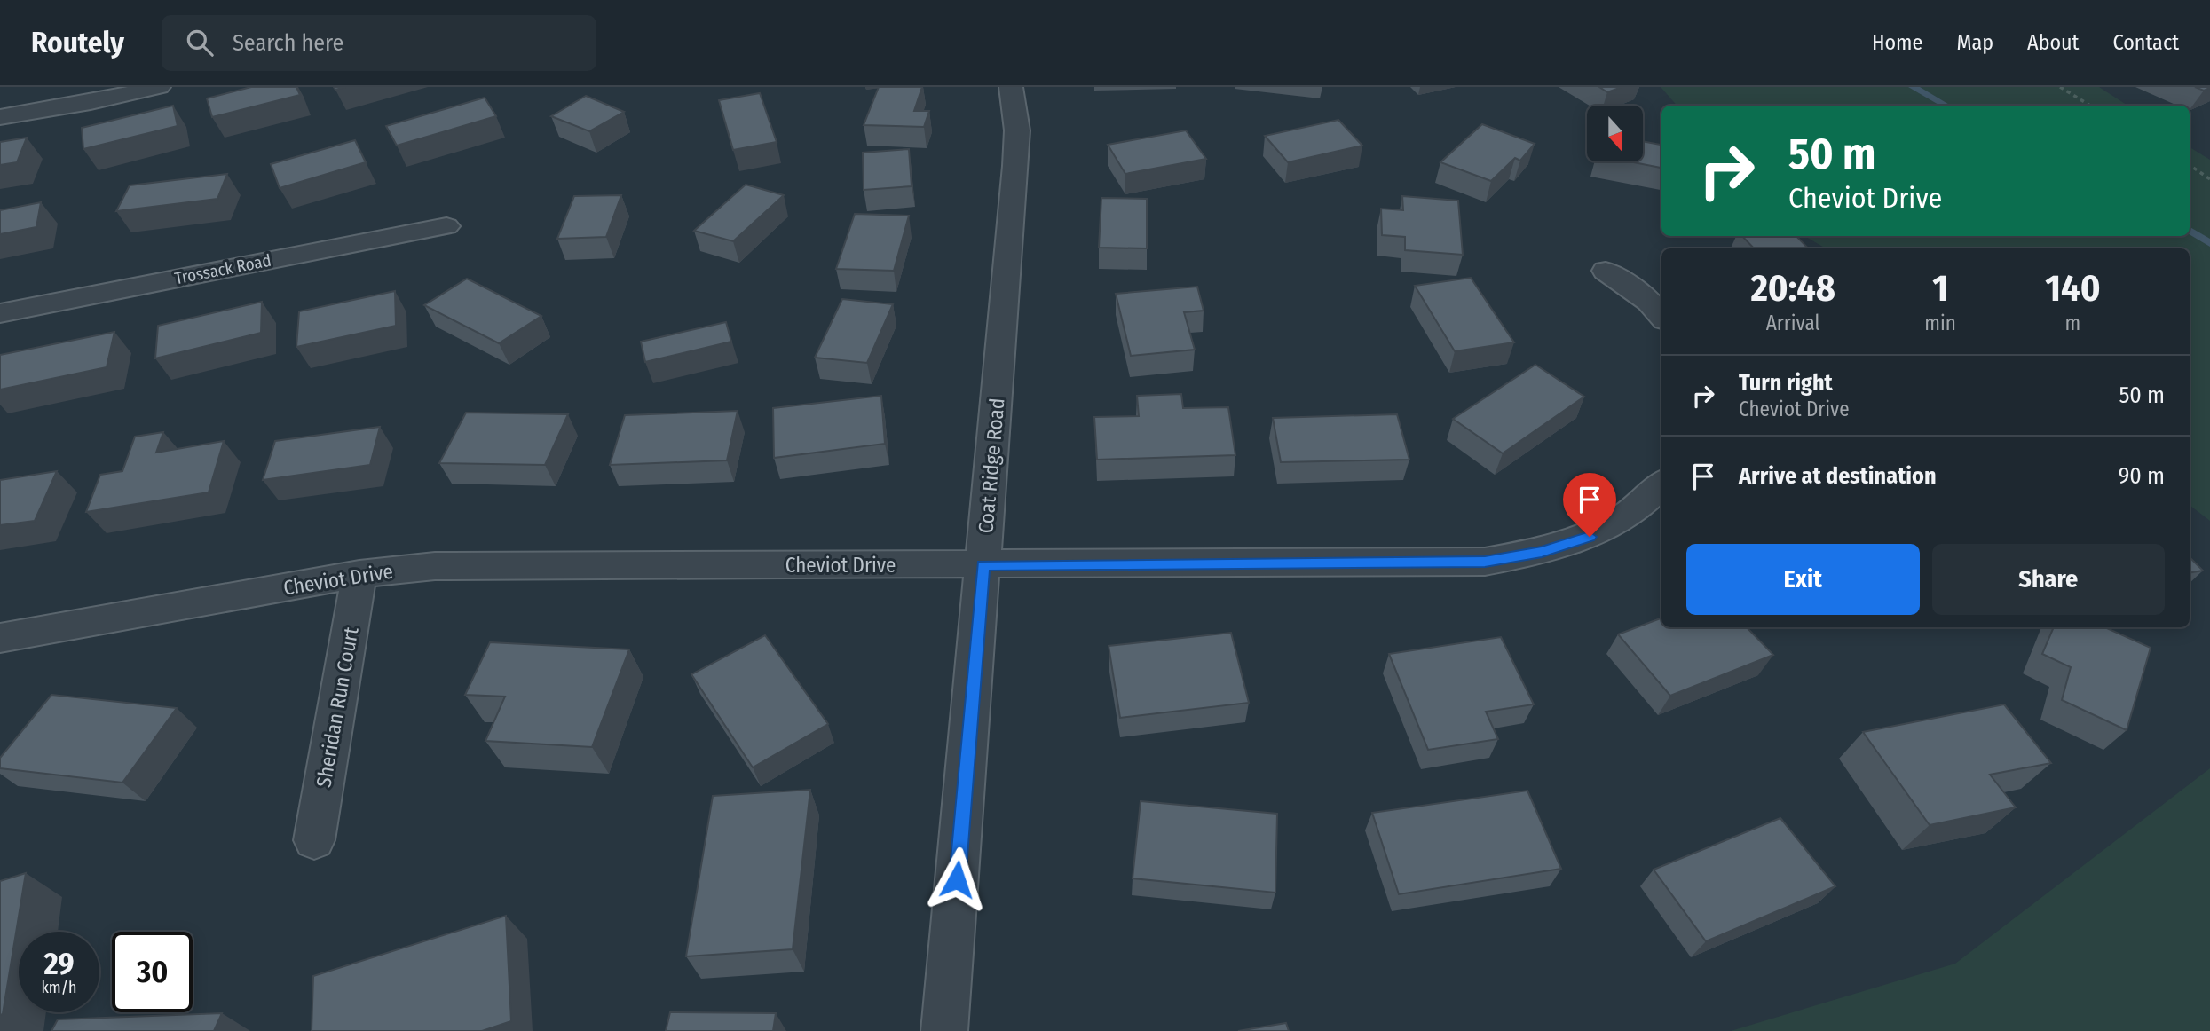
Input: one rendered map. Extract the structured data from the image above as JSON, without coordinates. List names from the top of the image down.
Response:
{
  "streets": {
    "street": [
      "Trossack Road",
      "Coat Ridge Road",
      "Cheviot Drive",
      "Sheridan Run Court"
    ]
  },
  "crossings": [
    ["Coat Ridge Road", "Cheviot Drive"],
    ["Cheviot Drive", "Sheridan Run Court"]
  ],
  "north": "bottom",
  "page": {
    "header": "Routely",
    "search": "Search here",
    "nav": [
      "Home",
      "Map",
      "About",
      "Contact"
    ],
    "turn": ["50 m", "Cheviot Drive"],
    "eta": [
      "20:48",
      "Arrival",
      "1",
      "min",
      "140",
      "m"
    ],
    "list": [
      {
        "name": "Turn right",
        "note": "Cheviot Drive",
        "value": "50 m"
      },
      {
        "name": "Arrive at destination",
        "value": "90 m"
      }
    ],
    "buttons": ["Exit", "Share"],
    "speed": "29 km/h",
    "limit": "30"
  }
}
